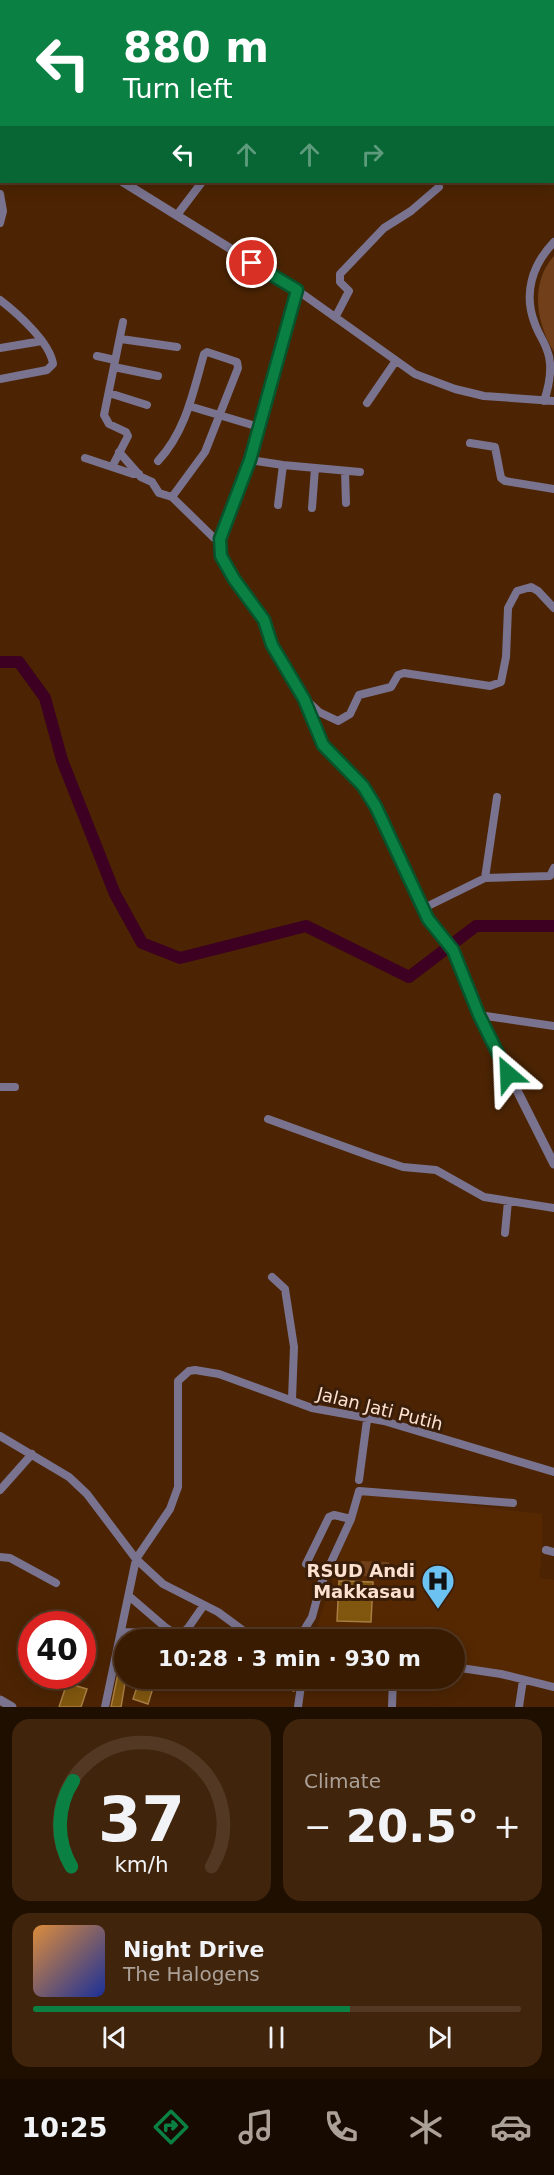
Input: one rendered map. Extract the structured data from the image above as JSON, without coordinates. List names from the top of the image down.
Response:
{
  "streets": {
    "street": ["Jalan Jati Putih"]
  },
  "places": {
    "hospital": ["RSUD Andi Makkasau"]
  },
  "page": {
    "turn": ["880 m", "Turn left"],
    "limit": "40",
    "trip": "10:28 · 3 min · 930 m",
    "tile": "Climate",
    "heat": ["−", "20.5°", "+"],
    "song": ["Night Drive", "The Halogens"],
    "tabs": "10:25",
    "gauge": ["37", "km/h"]
  }
}
